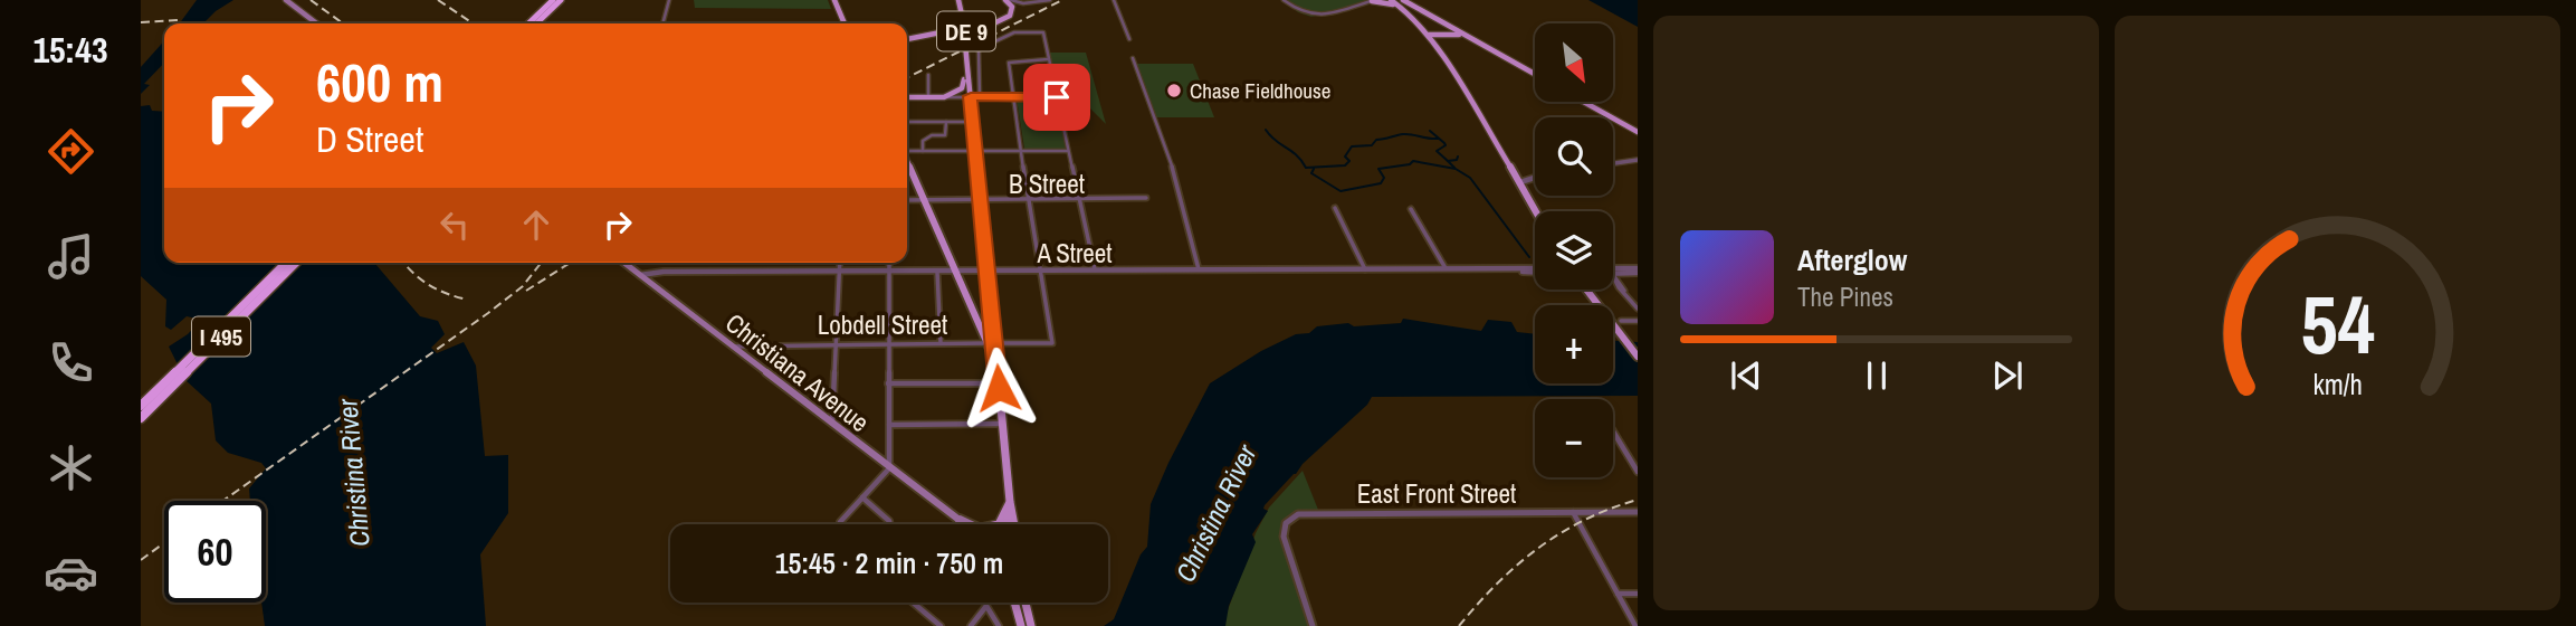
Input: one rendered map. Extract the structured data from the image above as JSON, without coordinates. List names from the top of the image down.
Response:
{
  "streets": {
    "highway": ["I 495"],
    "main road": ["DE 9", "Christiana Avenue"],
    "street": [
      "B Street",
      "A Street",
      "Lobdell Street",
      "East Front Street"
    ]
  },
  "crossings": [
    ["A Street", "Lobdell Street"],
    ["A Street", "Christiana Avenue"],
    ["Lobdell Street", "Christiana Avenue"]
  ],
  "water": ["Christina River"],
  "places": ["Chase Fieldhouse"],
  "north": "bottom right",
  "page": {
    "tabs": "15:43",
    "map_buttons": ["+", "−"],
    "turn": ["600 m", "D Street"],
    "song": ["Afterglow", "The Pines"],
    "limit": "60",
    "trip": "15:45 · 2 min · 750 m",
    "gauge": ["54", "km/h"]
  }
}
